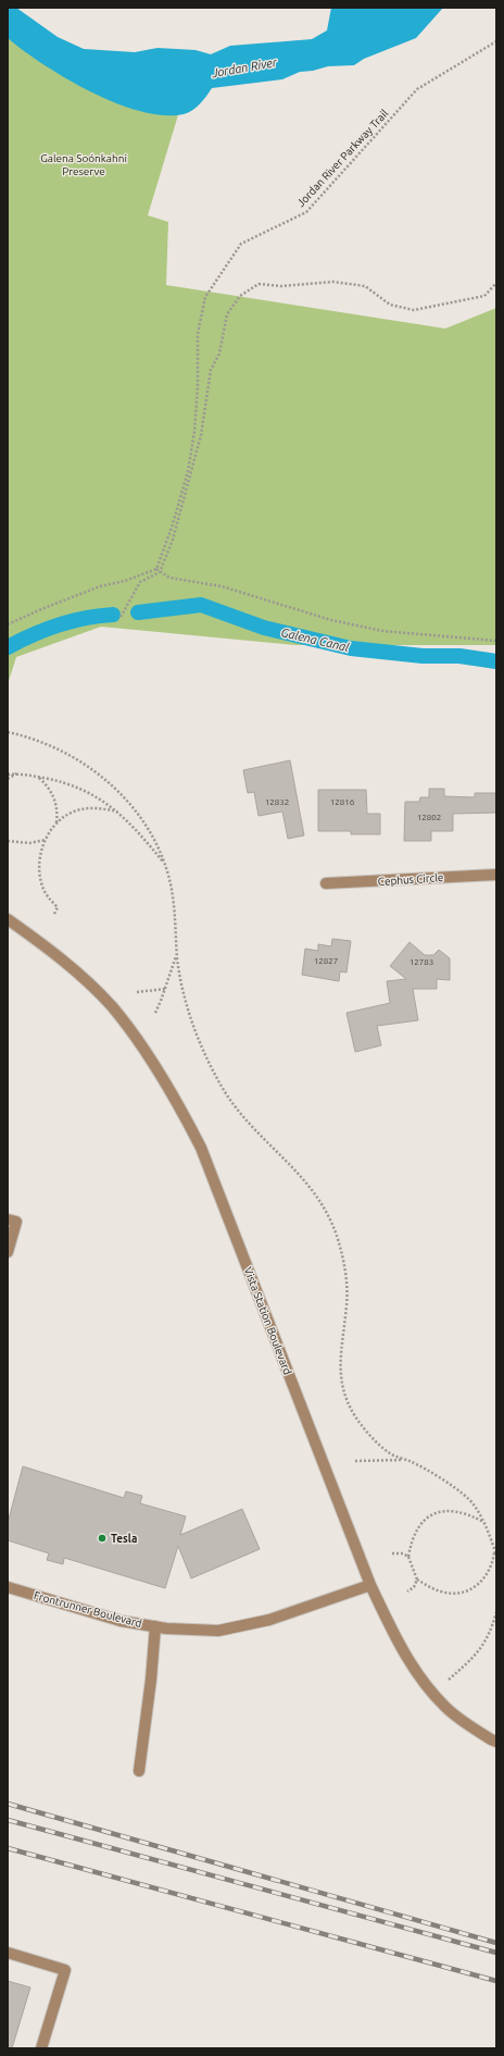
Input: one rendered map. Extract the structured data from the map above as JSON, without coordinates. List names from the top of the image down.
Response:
{
  "streets": {
    "street": ["Cephus Circle", "Vista Station Boulevard", "Frontrunner Boulevard"],
    "path": ["Jordan River Parkway Trail"]
  },
  "crossings": [
    ["Vista Station Boulevard", "Frontrunner Boulevard"]
  ],
  "water": ["Jordan River", "Galena Canal"],
  "parks": ["Galena Soónkahni Preserve"],
  "places": ["Tesla"],
  "house_numbers": [
    "12832",
    "12816",
    "12802",
    "12827",
    "12783"
  ]
}
